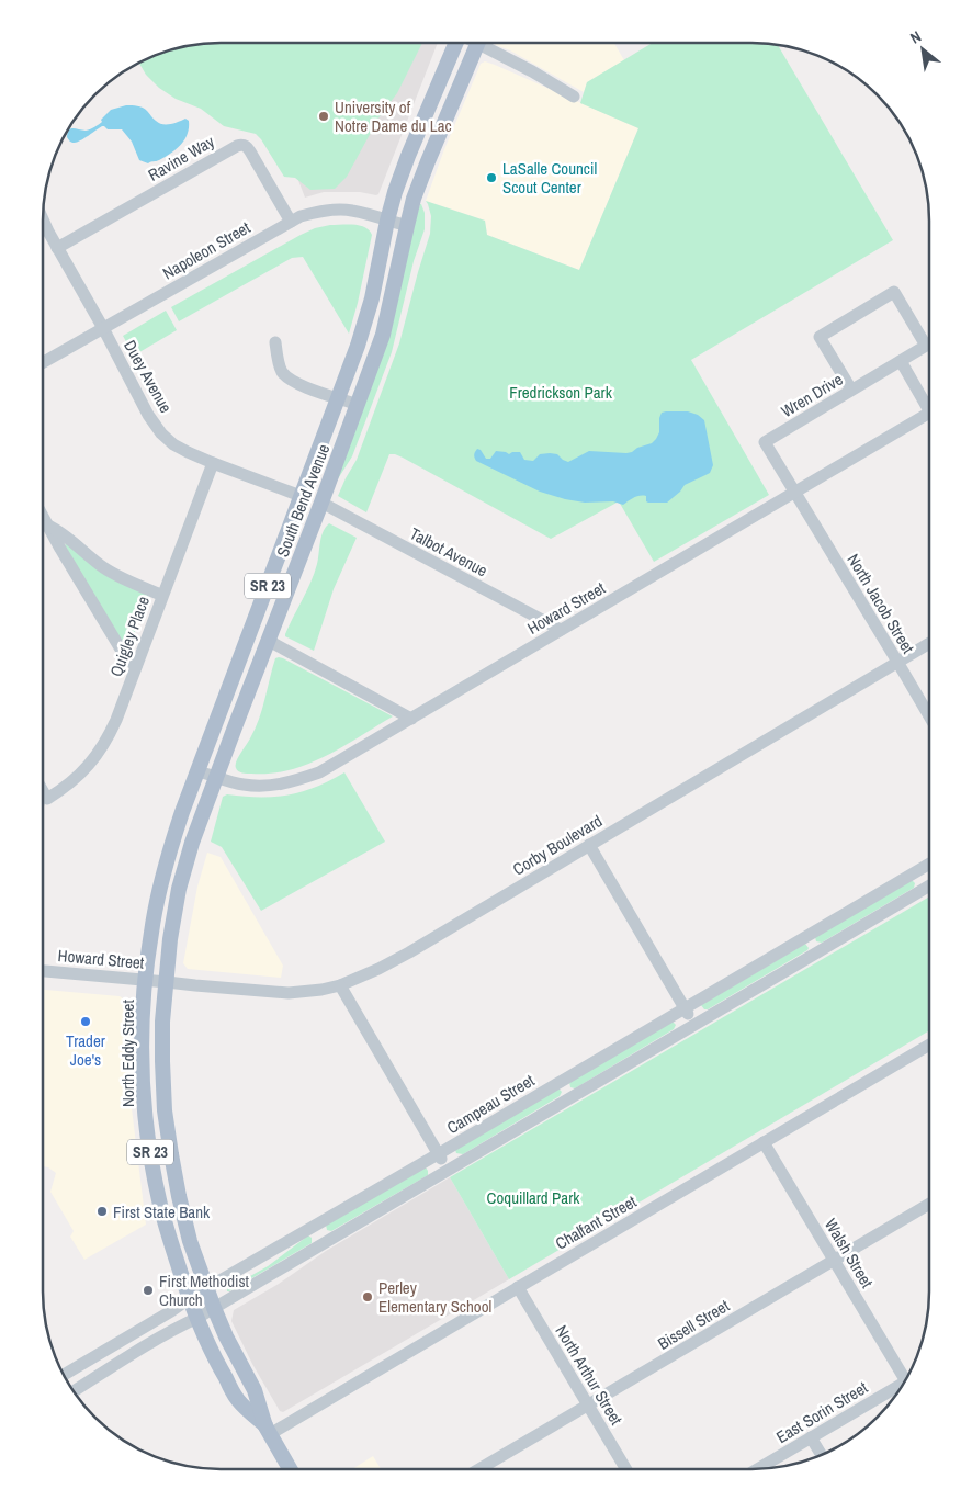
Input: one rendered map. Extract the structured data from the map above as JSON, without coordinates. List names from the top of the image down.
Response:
{
  "streets": {
    "main road": ["South Bend Avenue", "SR 23", "North Eddy Street"],
    "street": [
      "Ravine Way",
      "Napoleon Street",
      "Duey Avenue",
      "Wren Drive",
      "Talbot Avenue",
      "North Jacob Street",
      "Howard Street",
      "Quigley Place",
      "Corby Boulevard",
      "Campeau Street",
      "Chalfant Street",
      "Walsh Street",
      "Bissell Street",
      "North Arthur Street",
      "East Sorin Street"
    ]
  },
  "crossings": [
    ["Ravine Way", "Napoleon Street"],
    ["Ravine Way", "Duey Avenue"],
    ["Napoleon Street", "Duey Avenue"],
    ["Napoleon Street", "South Bend Avenue"],
    ["Duey Avenue", "South Bend Avenue"],
    ["Duey Avenue", "Quigley Place"],
    ["Wren Drive", "North Jacob Street"],
    ["Wren Drive", "Howard Street"],
    ["South Bend Avenue", "Talbot Avenue"],
    ["South Bend Avenue", "Howard Street"],
    ["South Bend Avenue", "Corby Boulevard"],
    ["South Bend Avenue", "North Eddy Street"],
    ["Talbot Avenue", "Howard Street"],
    ["North Jacob Street", "Howard Street"],
    ["North Jacob Street", "Corby Boulevard"],
    ["Howard Street", "Corby Boulevard"],
    ["Howard Street", "North Eddy Street"],
    ["Corby Boulevard", "North Eddy Street"],
    ["North Eddy Street", "Campeau Street"],
    ["North Eddy Street", "Chalfant Street"],
    ["Chalfant Street", "Walsh Street"],
    ["Chalfant Street", "North Arthur Street"],
    ["Walsh Street", "Bissell Street"],
    ["Bissell Street", "North Arthur Street"]
  ],
  "parks": ["Fredrickson Park", "Coquillard Park"],
  "places": [
    "University of Notre Dame du Lac",
    "LaSalle Council Scout Center",
    "Trader Joe's",
    "First State Bank",
    "First Methodist Church",
    "Perley Elementary School"
  ],
  "north": "top left"
}
